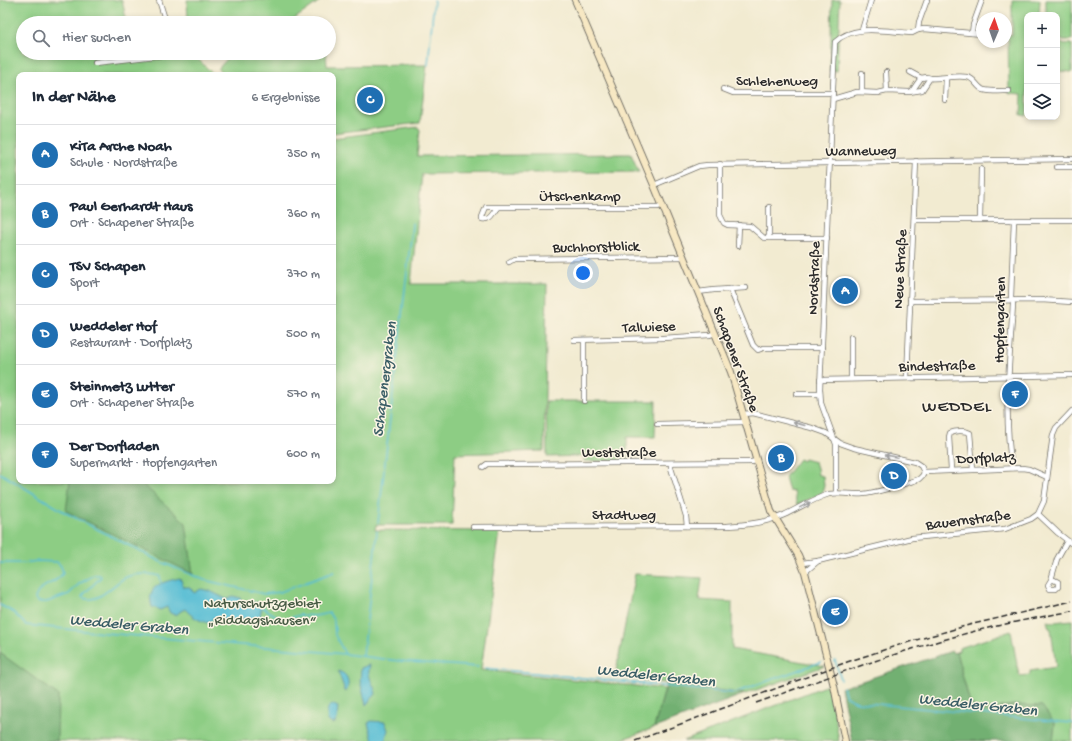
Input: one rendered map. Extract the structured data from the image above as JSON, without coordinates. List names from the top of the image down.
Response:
{
  "streets": {
    "street": [
      "Schlehenweg",
      "Wanneweg",
      "Ütschenkamp",
      "Buchhorstblick",
      "Neue Straße",
      "Nordstraße",
      "Hopfengarten",
      "Talwiese",
      "Schapener Straße",
      "Bindestraße",
      "Weststraße",
      "Dorfplatz",
      "Stadtweg",
      "Bauernstraße"
    ]
  },
  "crossings": [
    ["Schlehenweg", "Nordstraße"],
    ["Wanneweg", "Neue Straße"],
    ["Wanneweg", "Nordstraße"],
    ["Wanneweg", "Schapener Straße"],
    ["Ütschenkamp", "Schapener Straße"],
    ["Buchhorstblick", "Schapener Straße"],
    ["Neue Straße", "Bindestraße"],
    ["Nordstraße", "Bindestraße"],
    ["Nordstraße", "Stadtweg"],
    ["Hopfengarten", "Bindestraße"],
    ["Hopfengarten", "Dorfplatz"],
    ["Talwiese", "Schapener Straße"],
    ["Schapener Straße", "Weststraße"],
    ["Schapener Straße", "Stadtweg"],
    ["Schapener Straße", "Bauernstraße"]
  ],
  "districts": ["WEDDEL"],
  "water": ["Schapenergraben", "Weddeler Graben"],
  "parks": ["Naturschutzgebiet „Riddagshausen“"],
  "north": "top",
  "page": {
    "map_buttons": ["+", "−"],
    "search": "Hier suchen",
    "heading": ["In der Nähe", "6 Ergebnisse"],
    "pins": [
      "C",
      "A",
      "F",
      "B",
      "D",
      "E"
    ],
    "list": [
      {
        "mark": "A",
        "name": "KiTa Arche Noah",
        "note": "Schule · Nordstraße",
        "value": "350 m"
      },
      {
        "mark": "B",
        "name": "Paul Gerhardt Haus",
        "note": "Ort · Schapener Straße",
        "value": "360 m"
      },
      {
        "mark": "C",
        "name": "TSV Schapen",
        "note": "Sport",
        "value": "370 m"
      },
      {
        "mark": "D",
        "name": "Weddeler Hof",
        "note": "Restaurant · Dorfplatz",
        "value": "500 m"
      },
      {
        "mark": "E",
        "name": "Steinmetz Lutter",
        "note": "Ort · Schapener Straße",
        "value": "570 m"
      },
      {
        "mark": "F",
        "name": "Der Dorfladen",
        "note": "Supermarkt · Hopfengarten",
        "value": "600 m"
      }
    ]
  }
}
